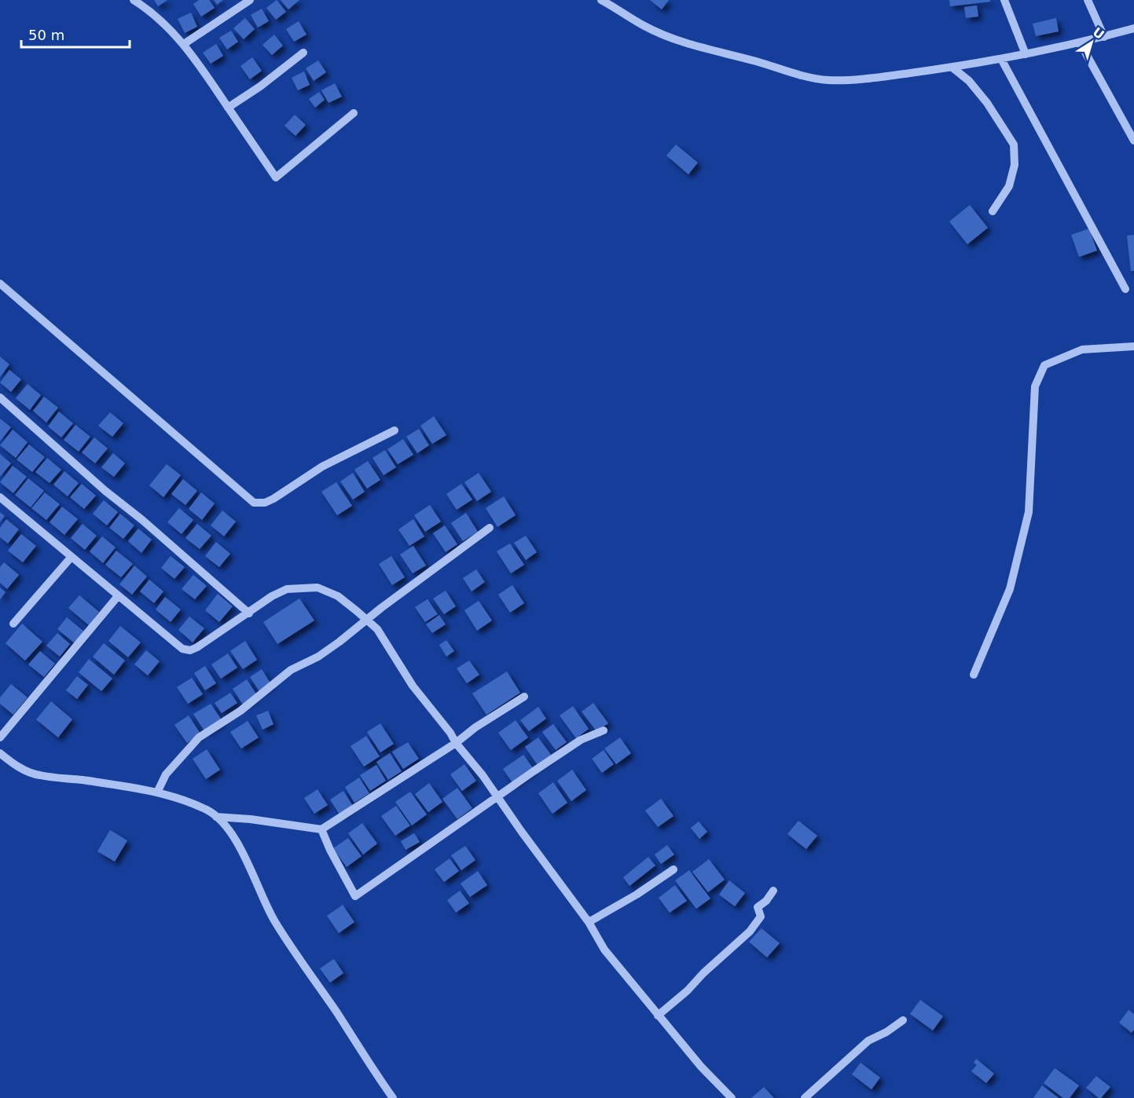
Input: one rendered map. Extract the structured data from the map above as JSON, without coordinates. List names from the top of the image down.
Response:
{
  "scale_bar": "50 m",
  "north": "top right"
}
